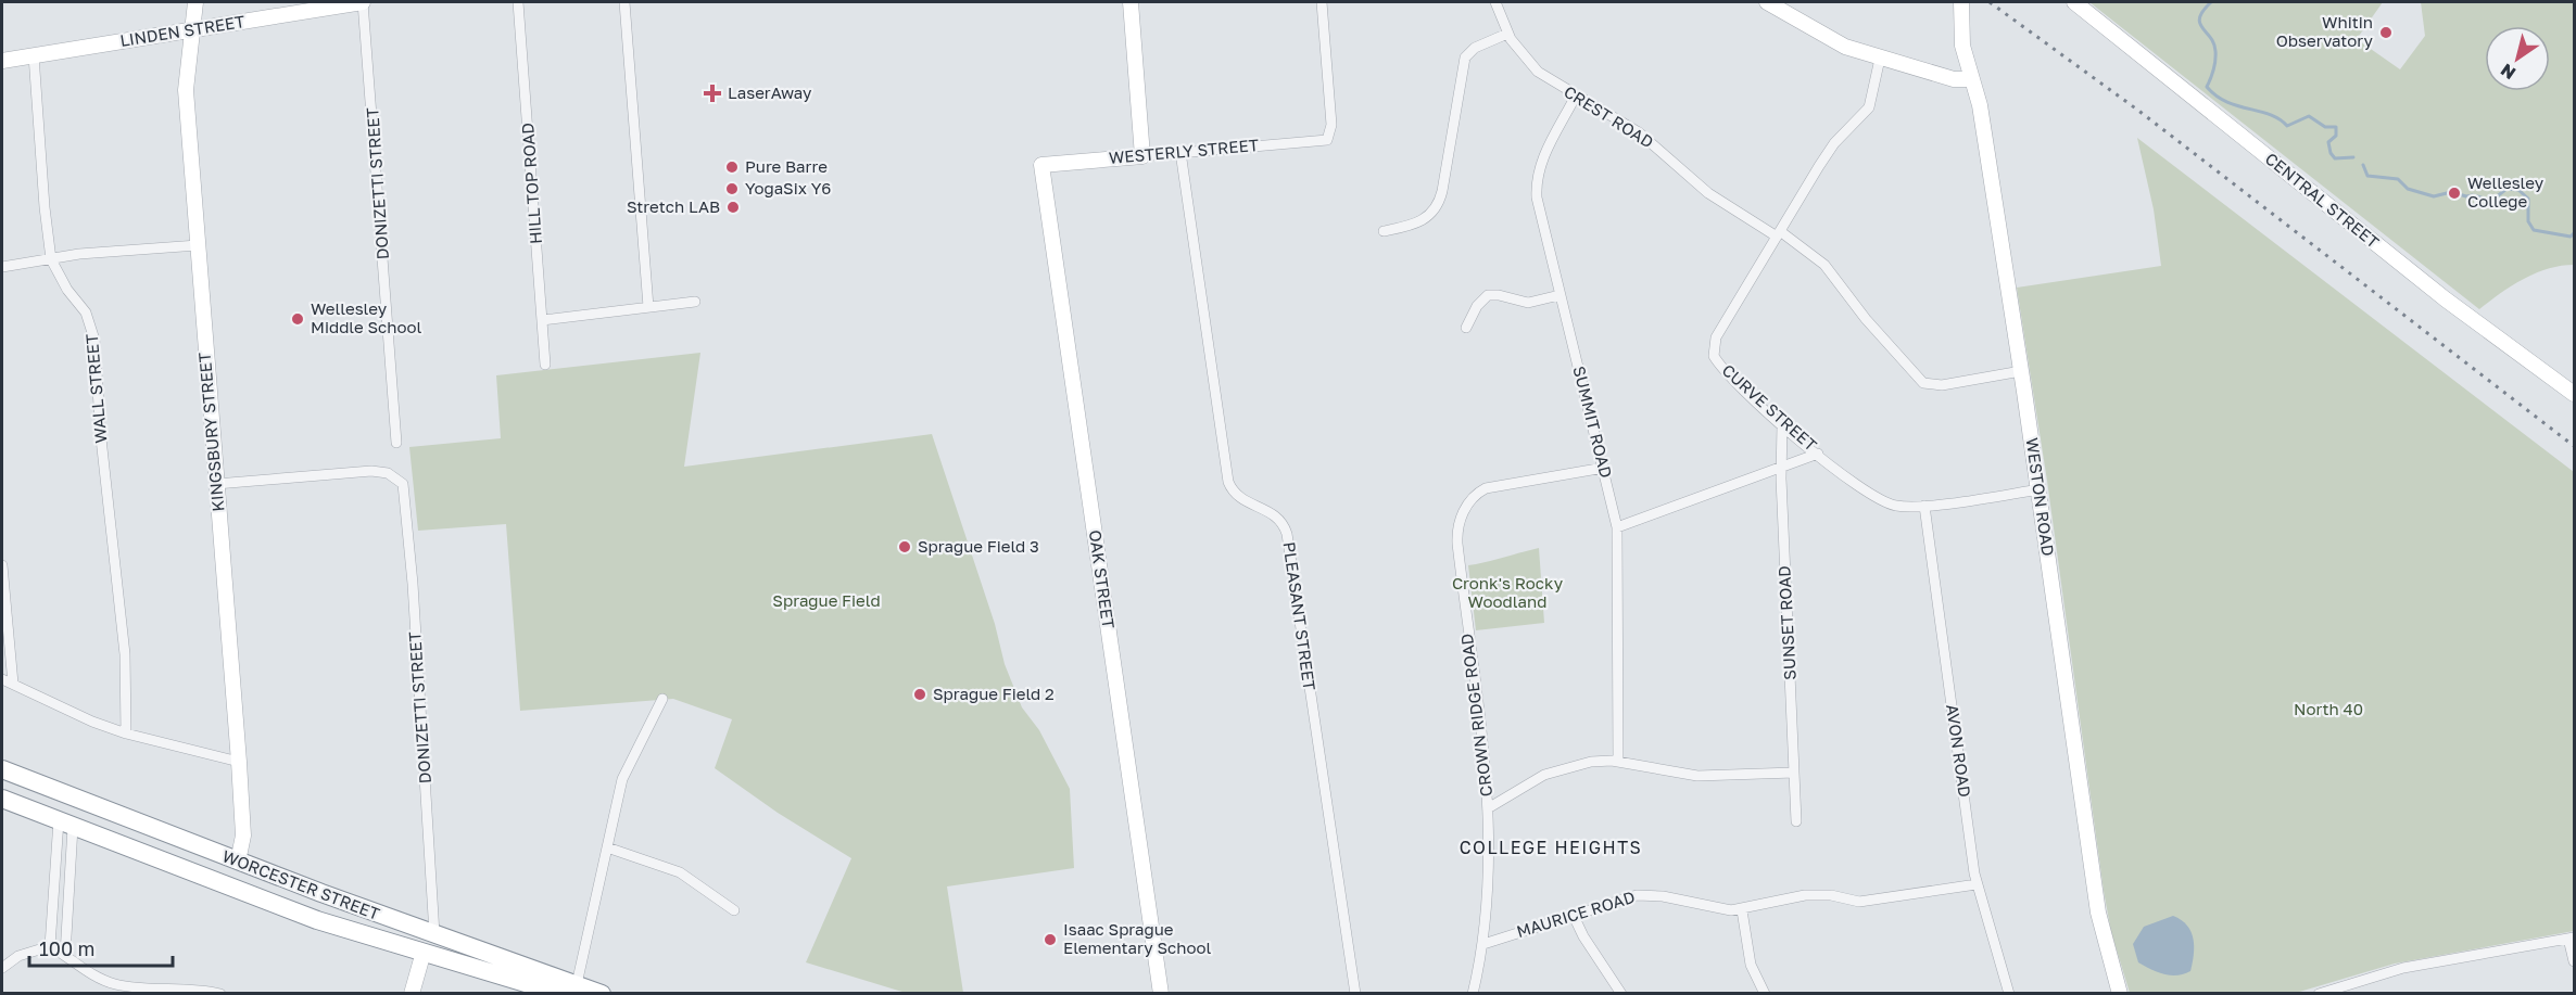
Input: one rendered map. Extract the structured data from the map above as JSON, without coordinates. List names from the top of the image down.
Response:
{
  "streets": {
    "highway": ["WORCESTER STREET"],
    "main road": [
      "LINDEN STREET",
      "WESTERLY STREET",
      "CENTRAL STREET",
      "KINGSBURY STREET",
      "WESTON ROAD",
      "OAK STREET"
    ],
    "street": [
      "CREST ROAD",
      "DONIZETTI STREET",
      "HILL TOP ROAD",
      "WALL STREET",
      "CURVE STREET",
      "SUMMIT ROAD",
      "PLEASANT STREET",
      "SUNSET ROAD",
      "CROWN RIDGE ROAD",
      "AVON ROAD",
      "MAURICE ROAD"
    ]
  },
  "crossings": [
    ["LINDEN STREET", "DONIZETTI STREET"],
    ["LINDEN STREET", "WALL STREET"],
    ["LINDEN STREET", "KINGSBURY STREET"],
    ["CREST ROAD", "CURVE STREET"],
    ["CREST ROAD", "SUMMIT ROAD"],
    ["CREST ROAD", "WESTON ROAD"],
    ["WESTERLY STREET", "OAK STREET"],
    ["WESTERLY STREET", "PLEASANT STREET"],
    ["DONIZETTI STREET", "KINGSBURY STREET"],
    ["DONIZETTI STREET", "WORCESTER STREET"],
    ["CURVE STREET", "WESTON ROAD"],
    ["CURVE STREET", "SUNSET ROAD"],
    ["CURVE STREET", "AVON ROAD"],
    ["SUMMIT ROAD", "CROWN RIDGE ROAD"],
    ["KINGSBURY STREET", "WORCESTER STREET"],
    ["CROWN RIDGE ROAD", "MAURICE ROAD"],
    ["AVON ROAD", "MAURICE ROAD"]
  ],
  "districts": ["COLLEGE HEIGHTS"],
  "parks": ["Cronk's Rocky Woodland", "Sprague Field", "North 40"],
  "places": {
    "other": [
      "Whitin Observatory",
      "Pure Barre",
      "YogaSix Y6",
      "Wellesley College",
      "Stretch LAB",
      "Wellesley Middle School",
      "Sprague Field 3",
      "Sprague Field 2",
      "Isaac Sprague Elementary School"
    ],
    "health": ["LaserAway"]
  },
  "scale_bar": "100 m",
  "north": "bottom left"
}
